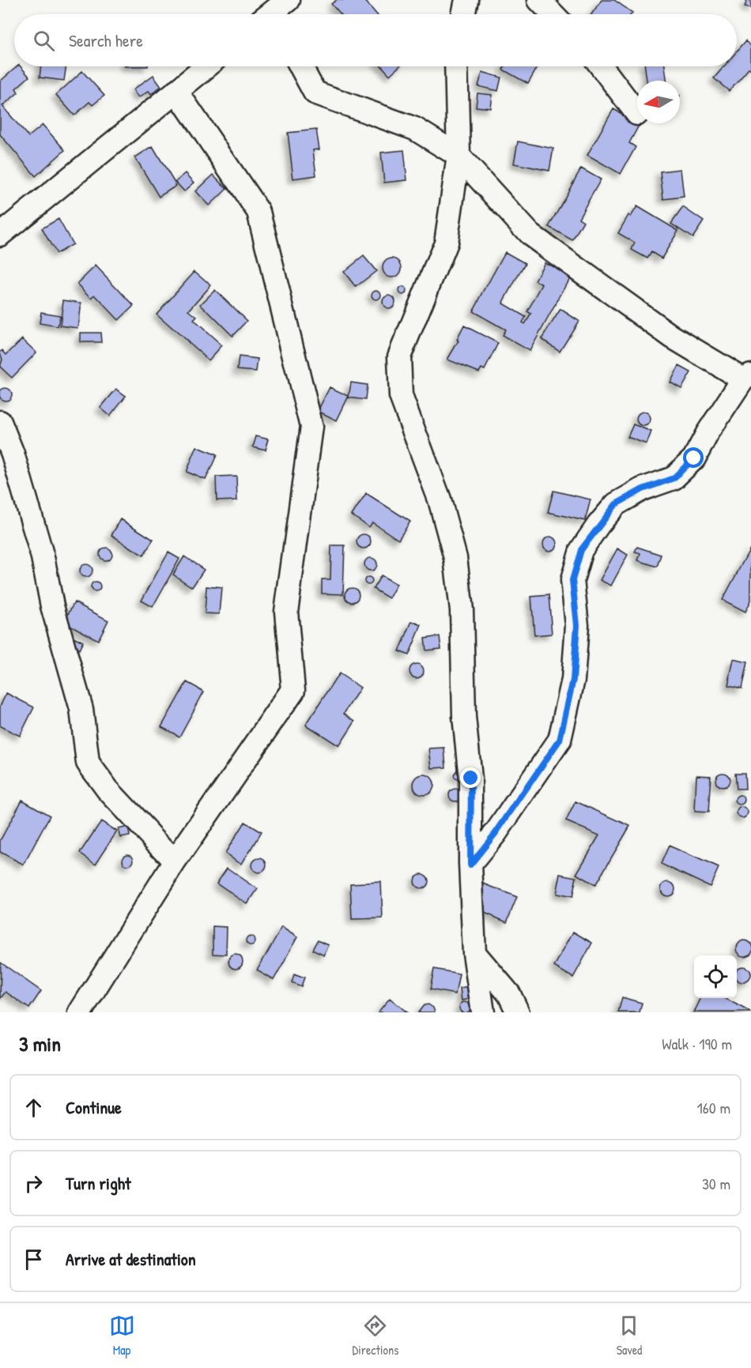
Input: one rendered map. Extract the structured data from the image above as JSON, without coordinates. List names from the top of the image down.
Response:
{
  "north": "left",
  "page": {
    "search": "Search here",
    "heading": ["3 min", "Walk · 190 m"],
    "list": [
      ["Continue", "160 m"],
      ["Turn right", "30 m"],
      "Arrive at destination"
    ],
    "nav": ["Map", "Directions", "Saved"]
  }
}
